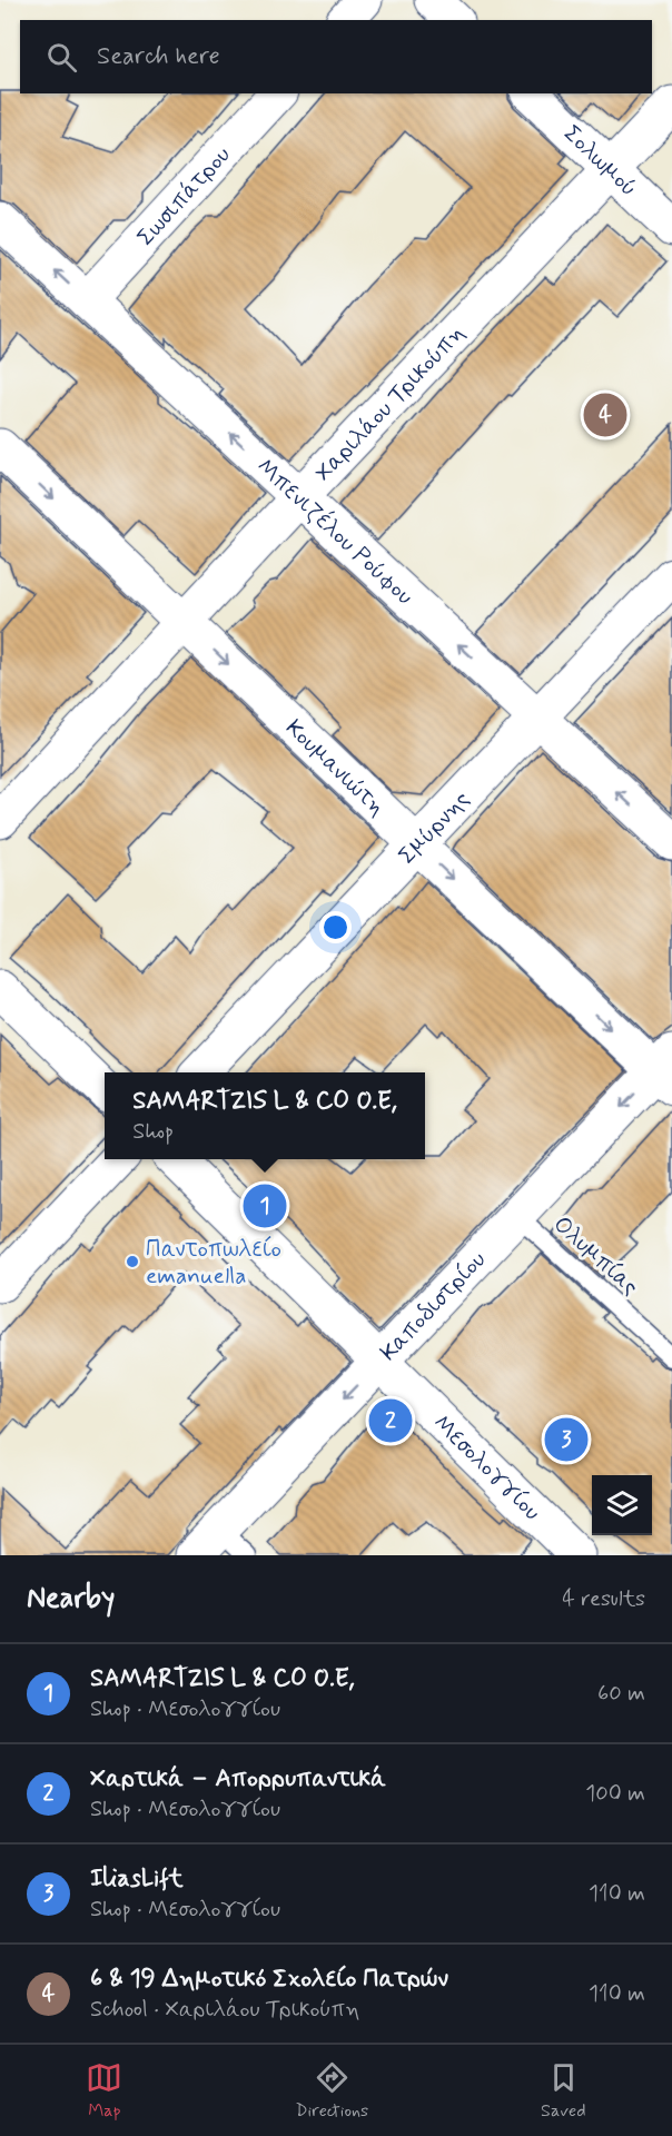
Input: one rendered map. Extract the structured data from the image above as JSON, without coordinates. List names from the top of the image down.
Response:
{
  "streets": {
    "street": [
      "Σολωμού",
      "Σωσιπάτρου",
      "Χαριλάου Τρικούπη",
      "Μπενιζέλου Ρούφου",
      "Κουμανιώτη",
      "Σμύρνης",
      "Καποδιστρίου",
      "Μεσολογγίου"
    ],
    "lane": ["Ολυμπίας"]
  },
  "crossings": [
    ["Σολωμού", "Χαριλάου Τρικούπη"],
    ["Σωσιπάτρου", "Μπενιζέλου Ρούφου"],
    ["Χαριλάου Τρικούπη", "Μπενιζέλου Ρούφου"],
    ["Χαριλάου Τρικούπη", "Κουμανιώτη"],
    ["Μπενιζέλου Ρούφου", "Σμύρνης"],
    ["Κουμανιώτη", "Σμύρνης"],
    ["Κουμανιώτη", "Καποδιστρίου"],
    ["Ολυμπίας", "Καποδιστρίου"],
    ["Καποδιστρίου", "Μεσολογγίου"]
  ],
  "one_way": ["Μπενιζέλου Ρούφου", "Κουμανιώτη"],
  "places": ["Παντοπωλείο emanuella"],
  "page": {
    "search": "Search here",
    "pins": [
      "4",
      "1",
      "2",
      "3"
    ],
    "popup": ["SAMARTZIS L & CO O.E,", "Shop"],
    "heading": ["Nearby", "4 results"],
    "list": [
      {
        "mark": "1",
        "name": "SAMARTZIS L & CO O.E,",
        "note": "Shop · Μεσολογγίου",
        "value": "60 m"
      },
      {
        "mark": "2",
        "name": "Χαρτικά – Απορρυπαντικά",
        "note": "Shop · Μεσολογγίου",
        "value": "100 m"
      },
      {
        "mark": "3",
        "name": "IliasLift",
        "note": "Shop · Μεσολογγίου",
        "value": "110 m"
      },
      {
        "mark": "4",
        "name": "6 & 19 Δημοτικό Σχολείο Πατρών",
        "note": "School · Χαριλάου Τρικούπη",
        "value": "110 m"
      }
    ],
    "nav": ["Map", "Directions", "Saved"]
  }
}
